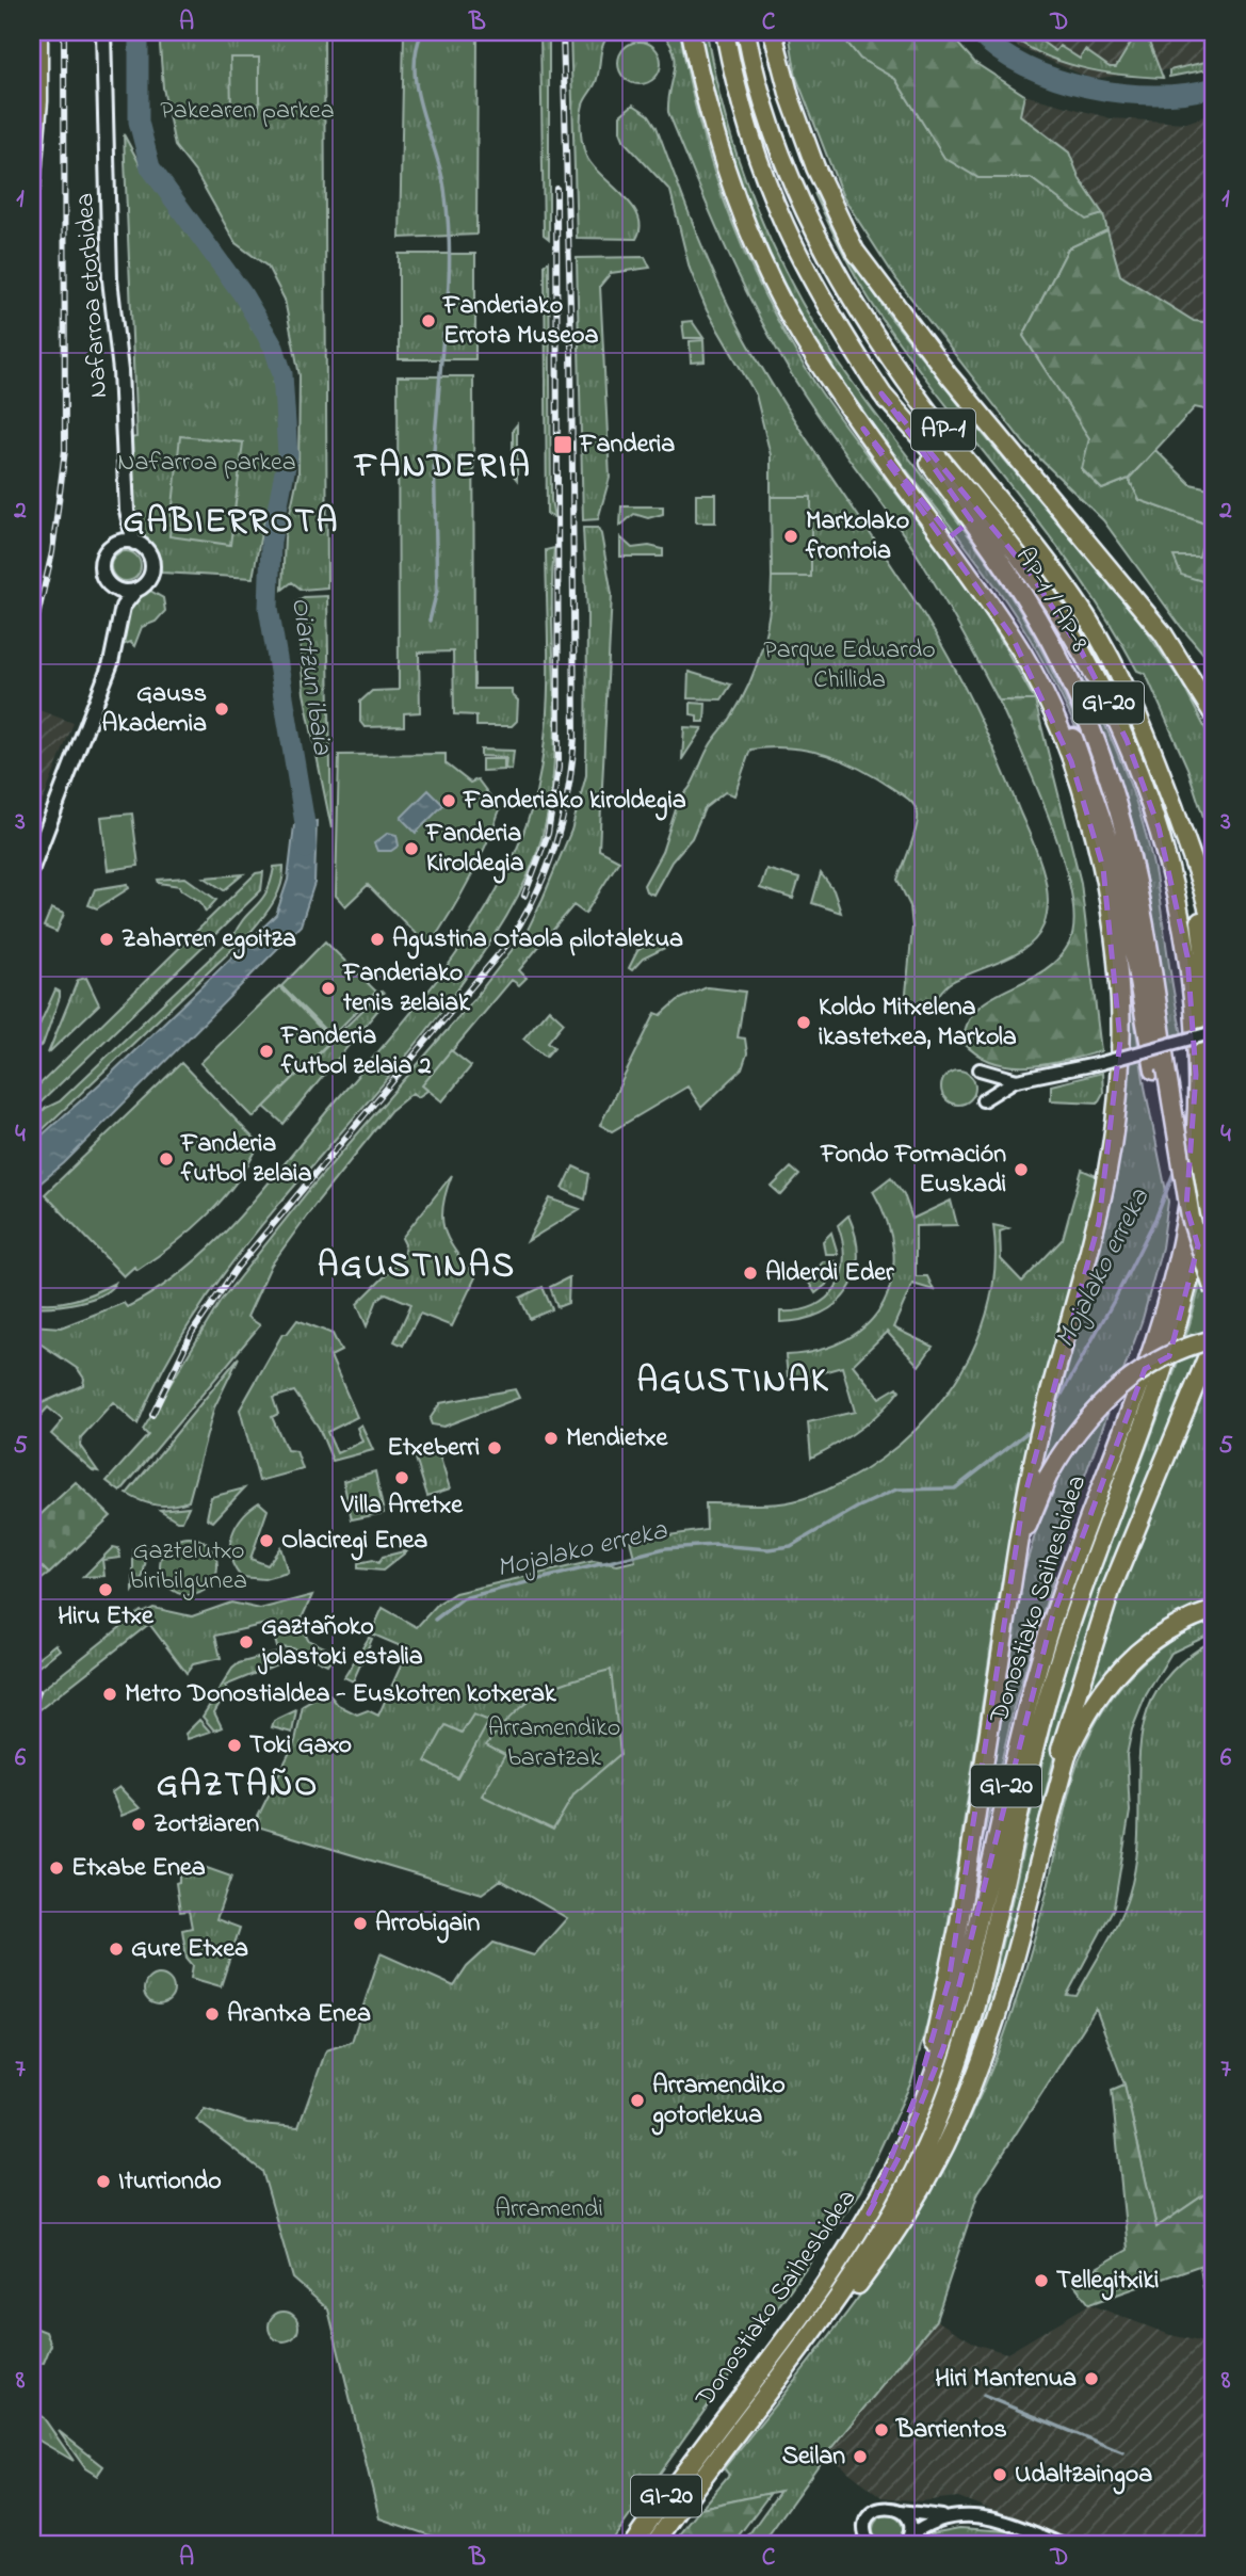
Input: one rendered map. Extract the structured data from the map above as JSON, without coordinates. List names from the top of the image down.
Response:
{
  "streets": {
    "highway": [
      "AP-1",
      "AP-1 / AP-8",
      "GI-20",
      "Donostiako Saihesbidea"
    ],
    "main road": ["Nafarroa etorbidea"]
  },
  "crossings": [
    ["AP-1 / AP-8", "Donostiako Saihesbidea"]
  ],
  "districts": [
    "FANDERIA",
    "GABIERROTA",
    "AGUSTINAS",
    "AGUSTINAK",
    "GAZTAÑO"
  ],
  "water": ["Oiartzun ibaia", "Mojalako erreka"],
  "parks": [
    "Pakearen parkea",
    "Nafarroa parkea",
    "Parque Eduardo Chillida",
    "Gaztelutxo biribilgunea",
    "Arramendiko baratzak",
    "Arramendi"
  ],
  "places": {
    "other": [
      "Fanderiako Errota Museoa",
      "Markolako frontoia",
      "Gauss Akademia",
      "Fanderiako kiroldegia",
      "Fanderia Kiroldegia",
      "Zaharren egoitza",
      "Agustina Otaola pilotalekua",
      "Fanderiako tenis zelaiak",
      "Koldo Mitxelena ikastetxea, Markola",
      "Fanderia futbol zelaia 2",
      "Fanderia futbol zelaia",
      "Fondo Formación Euskadi",
      "Alderdi Eder",
      "Mendietxe",
      "Etxeberri",
      "Villa Arretxe",
      "Olaciregi Enea",
      "Hiru Etxe",
      "Gaztañoko jolastoki estalia",
      "Metro Donostialdea - Euskotren kotxerak",
      "Toki Gaxo",
      "Zortziaren",
      "Etxabe Enea",
      "Arrobigain",
      "Gure Etxea",
      "Arantxa Enea",
      "Arramendiko gotorlekua",
      "Iturriondo",
      "Tellegitxiki",
      "Hiri Mantenua",
      "Barrientos",
      "Seilan",
      "Udaltzaingoa"
    ],
    "transit": ["Fanderia"]
  },
  "grid": {
    "columns": [
      "A",
      "B",
      "C",
      "D"
    ],
    "rows": [
      "1",
      "2",
      "3",
      "4",
      "5",
      "6",
      "7",
      "8"
    ]
  }
}
